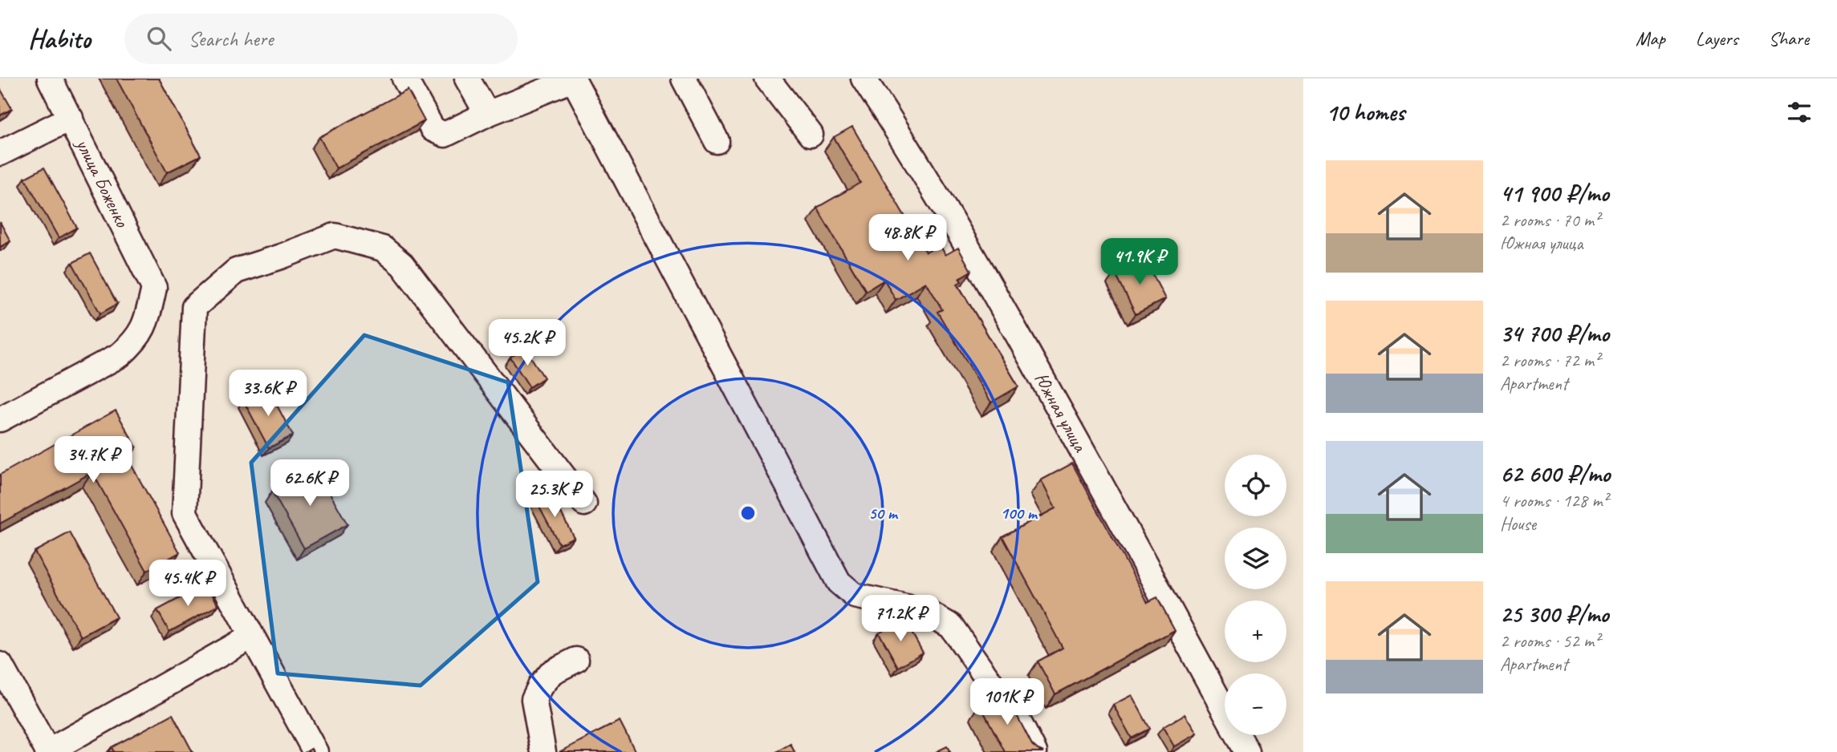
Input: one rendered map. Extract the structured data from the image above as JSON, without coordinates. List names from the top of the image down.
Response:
{
  "streets": {
    "street": ["улица Боженко", "Южная улица"]
  },
  "page": {
    "header": "Habito",
    "search": "Search here",
    "nav": ["Map", "Layers", "Share"],
    "heading": "10 homes",
    "list": [
      {
        "name": "41 900 ₽/mo",
        "note": "2 rooms · 70 m² · Южная улица"
      },
      {
        "name": "34 700 ₽/mo",
        "note": "2 rooms · 72 m² · Apartment"
      },
      {
        "name": "62 600 ₽/mo",
        "note": "4 rooms · 128 m² · House"
      },
      {
        "name": "25 300 ₽/mo",
        "note": "2 rooms · 52 m² · Apartment"
      }
    ],
    "price": [
      "48.8K ₽",
      "41.9K ₽",
      "45.2K ₽",
      "33.6K ₽",
      "34.7K ₽",
      "62.6K ₽",
      "25.3K ₽",
      "45.4K ₽",
      "71.2K ₽",
      "101K ₽"
    ],
    "map_buttons": ["+", "−"]
  },
  "rings": ["50 m", "100 m"]
}
